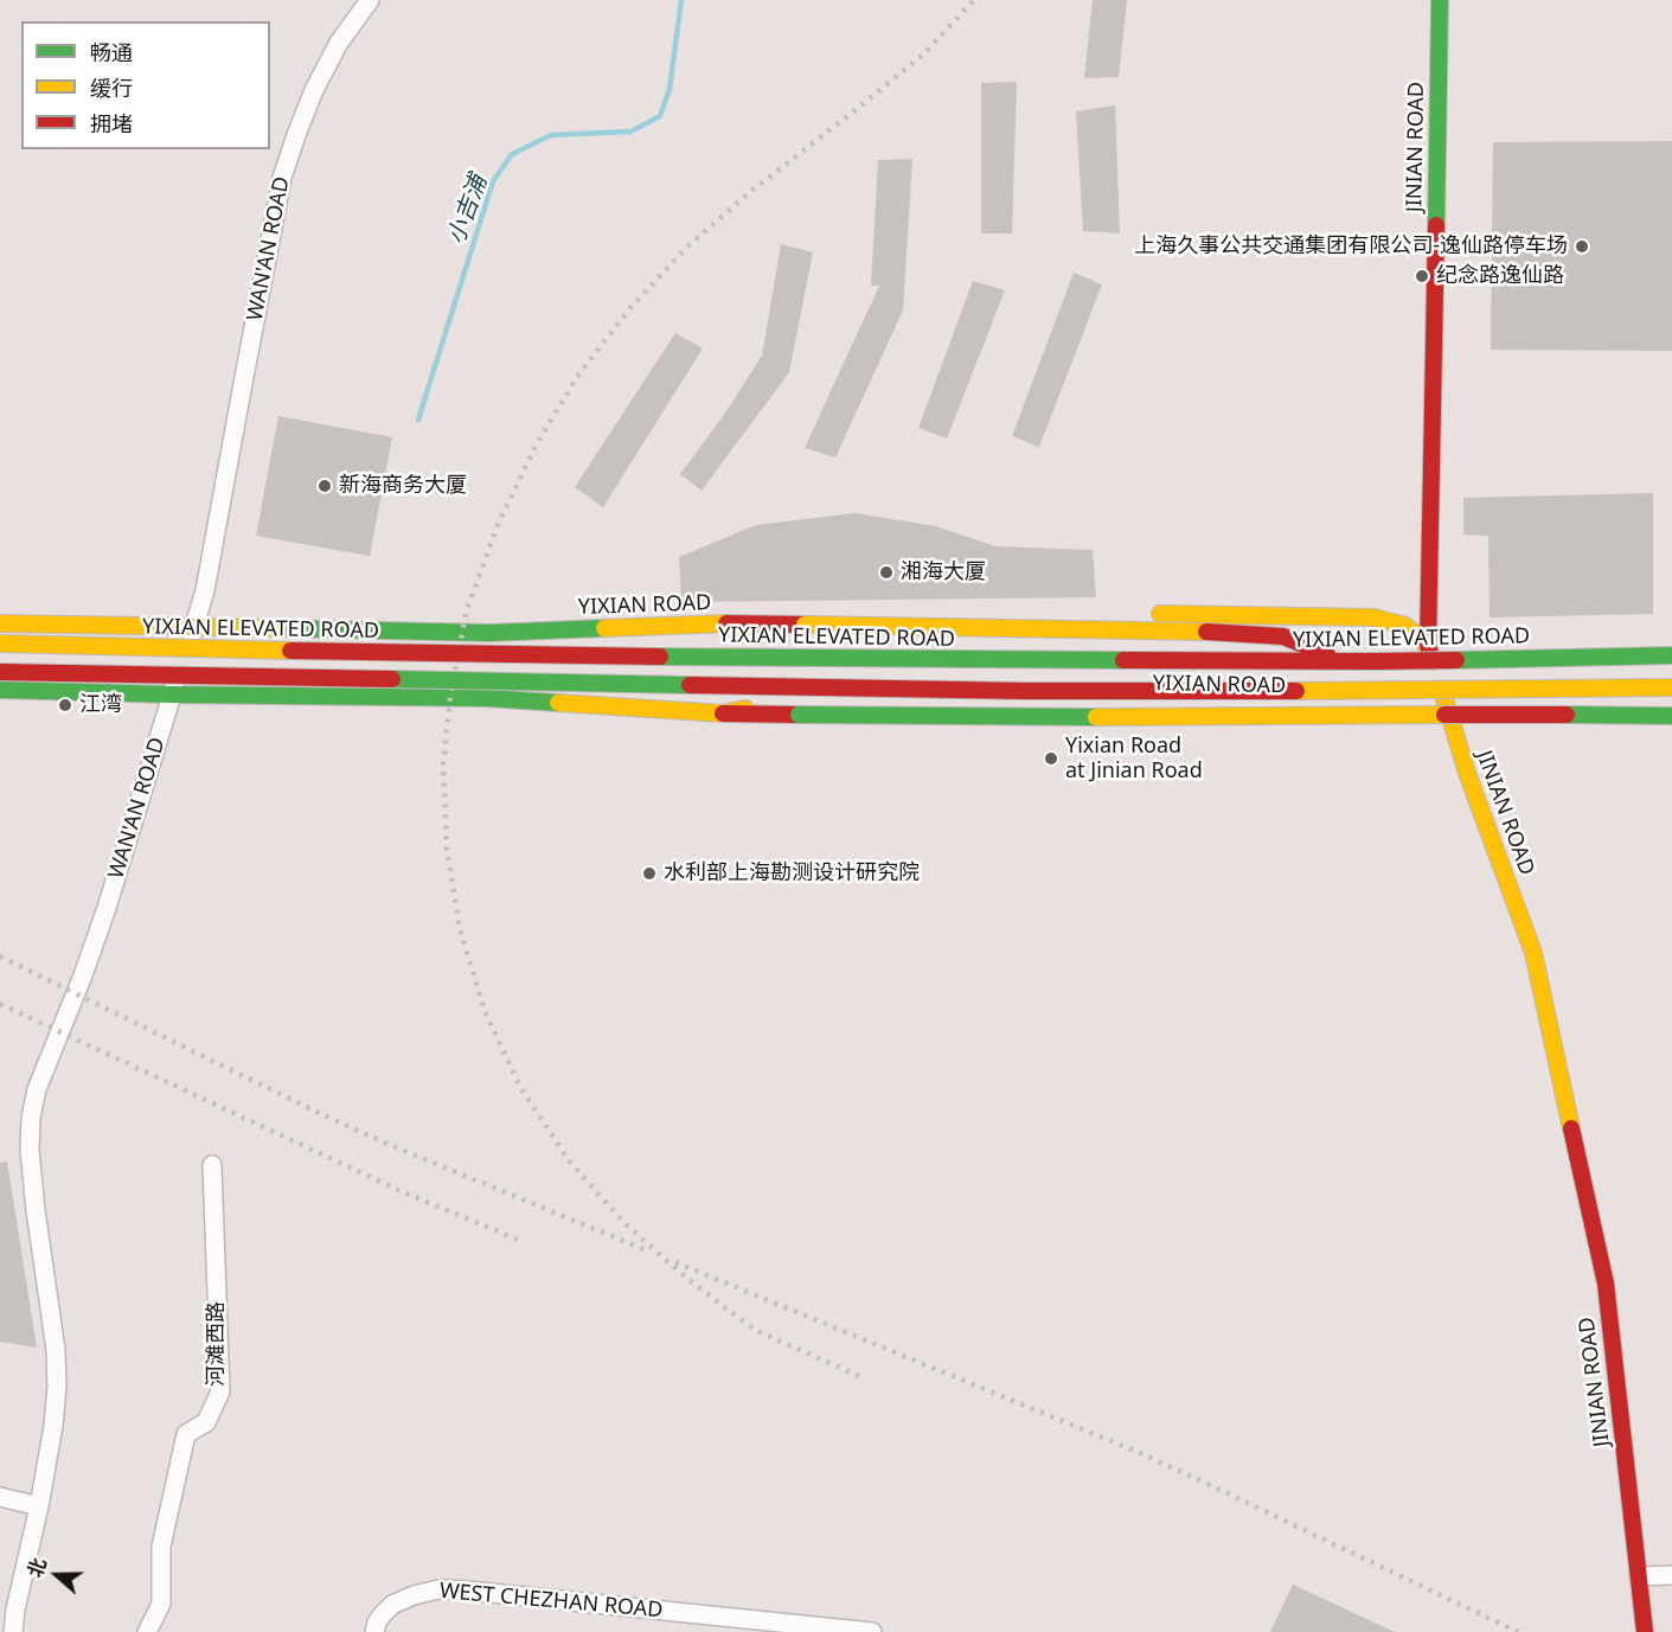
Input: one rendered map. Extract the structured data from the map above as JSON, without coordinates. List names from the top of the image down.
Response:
{
  "streets": {
    "main road": ["JINIAN ROAD", "YIXIAN ROAD", "YIXIAN ELEVATED ROAD"],
    "street": ["WAN'AN ROAD", "河滩西路", "WEST CHEZHAN ROAD"]
  },
  "crossings": [
    ["JINIAN ROAD", "YIXIAN ROAD"],
    ["WAN'AN ROAD", "YIXIAN ROAD"],
    ["YIXIAN ROAD", "YIXIAN ELEVATED ROAD"]
  ],
  "water": ["小吉浦"],
  "places": [
    "上海久事公共交通集团有限公司-逸仙路停车场",
    "纪念路逸仙路",
    "新海商务大厦",
    "湘海大厦",
    "江湾",
    "Yixian Road at Jinian Road",
    "水利部上海勘测设计研究院"
  ],
  "legend": ["畅通", "缓行", "拥堵"],
  "north": "left"
}
